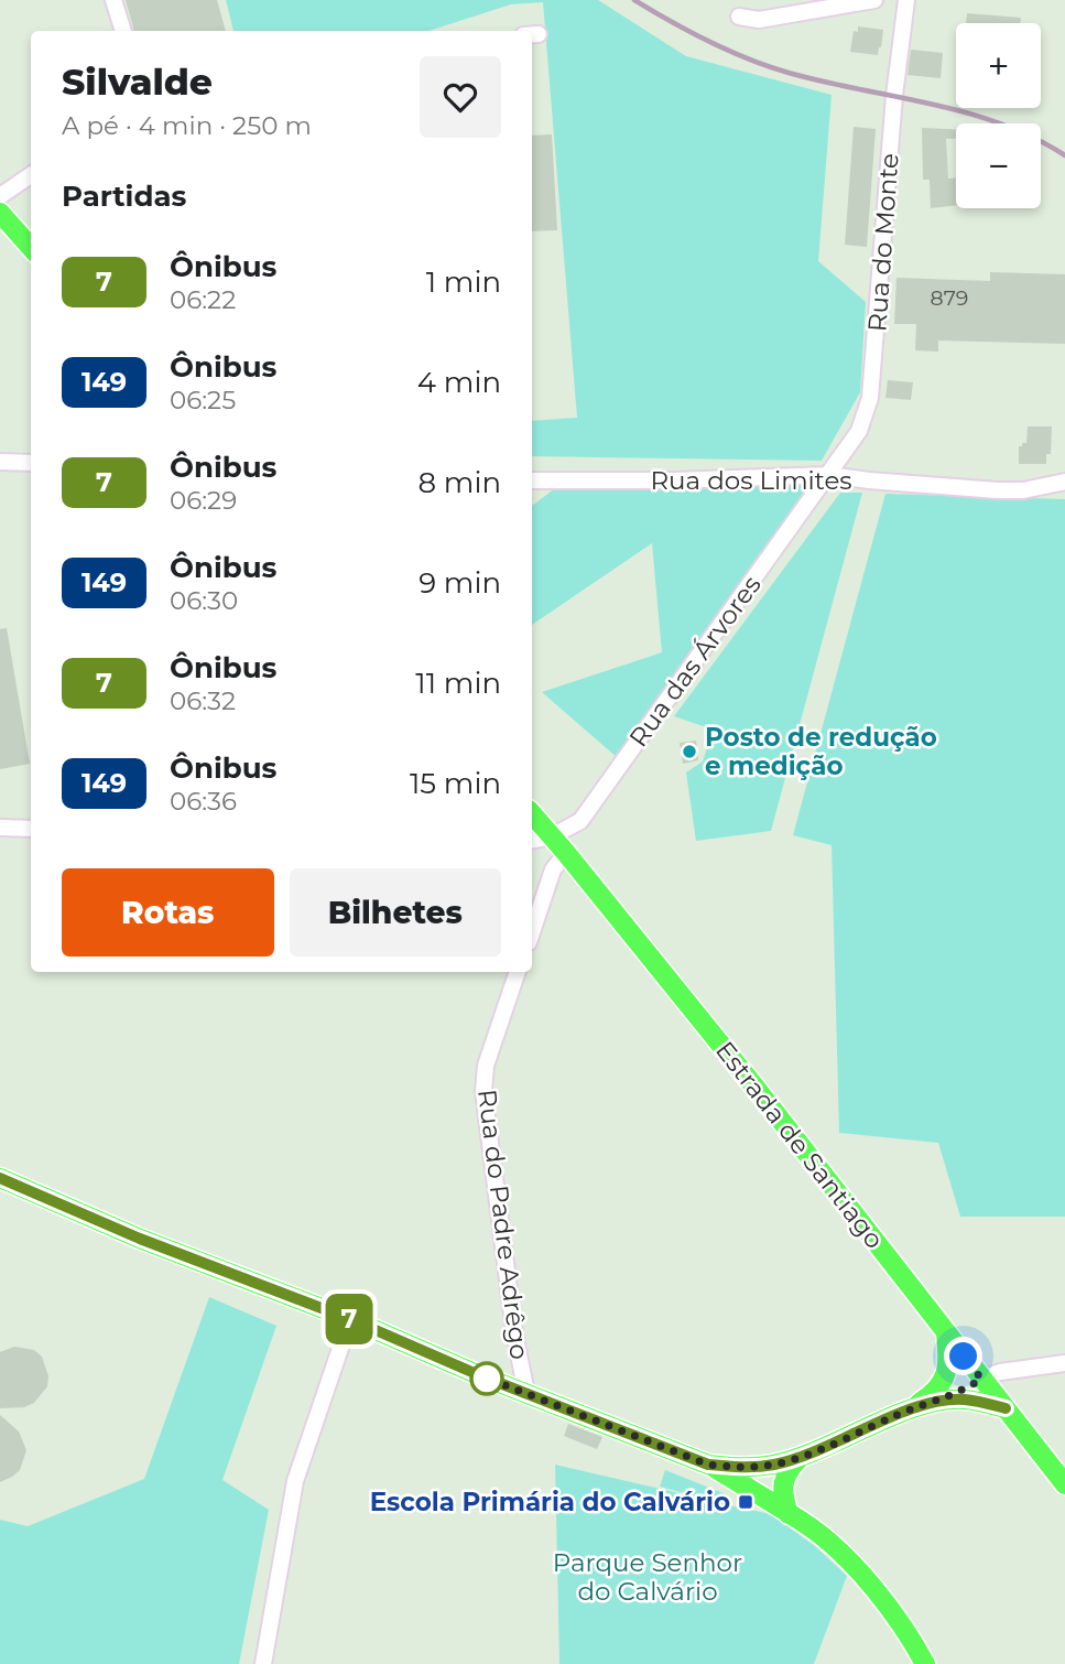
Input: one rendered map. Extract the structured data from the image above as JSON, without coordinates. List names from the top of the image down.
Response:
{
  "streets": {
    "main road": ["Estrada de Santiago"],
    "street": [
      "Rua do Monte",
      "Rua dos Limites",
      "Rua das Árvores",
      "Rua do Padre Adrêgo"
    ]
  },
  "crossings": [
    ["Rua do Monte", "Rua dos Limites"],
    ["Rua do Monte", "Rua das Árvores"],
    ["Rua dos Limites", "Rua das Árvores"],
    ["Rua das Árvores", "Estrada de Santiago"]
  ],
  "parks": ["Parque Senhor do Calvário"],
  "places": {
    "other": ["Posto de redução e medição"],
    "transit": ["Escola Primária do Calvário"]
  },
  "lines": ["bus line 7"],
  "house_numbers": ["879"],
  "page": {
    "on_map": "7",
    "map_buttons": ["+", "−"],
    "heading": [
      ["Silvalde", "A pé · 4 min · 250 m"],
      "Partidas"
    ],
    "list": [
      {
        "mark": "7",
        "name": "Ônibus",
        "note": "06:22",
        "value": "1 min"
      },
      {
        "mark": "149",
        "name": "Ônibus",
        "note": "06:25",
        "value": "4 min"
      },
      {
        "mark": "7",
        "name": "Ônibus",
        "note": "06:29",
        "value": "8 min"
      },
      {
        "mark": "149",
        "name": "Ônibus",
        "note": "06:30",
        "value": "9 min"
      },
      {
        "mark": "7",
        "name": "Ônibus",
        "note": "06:32",
        "value": "11 min"
      },
      {
        "mark": "149",
        "name": "Ônibus",
        "note": "06:36",
        "value": "15 min"
      }
    ],
    "buttons": ["Rotas", "Bilhetes"]
  }
}
